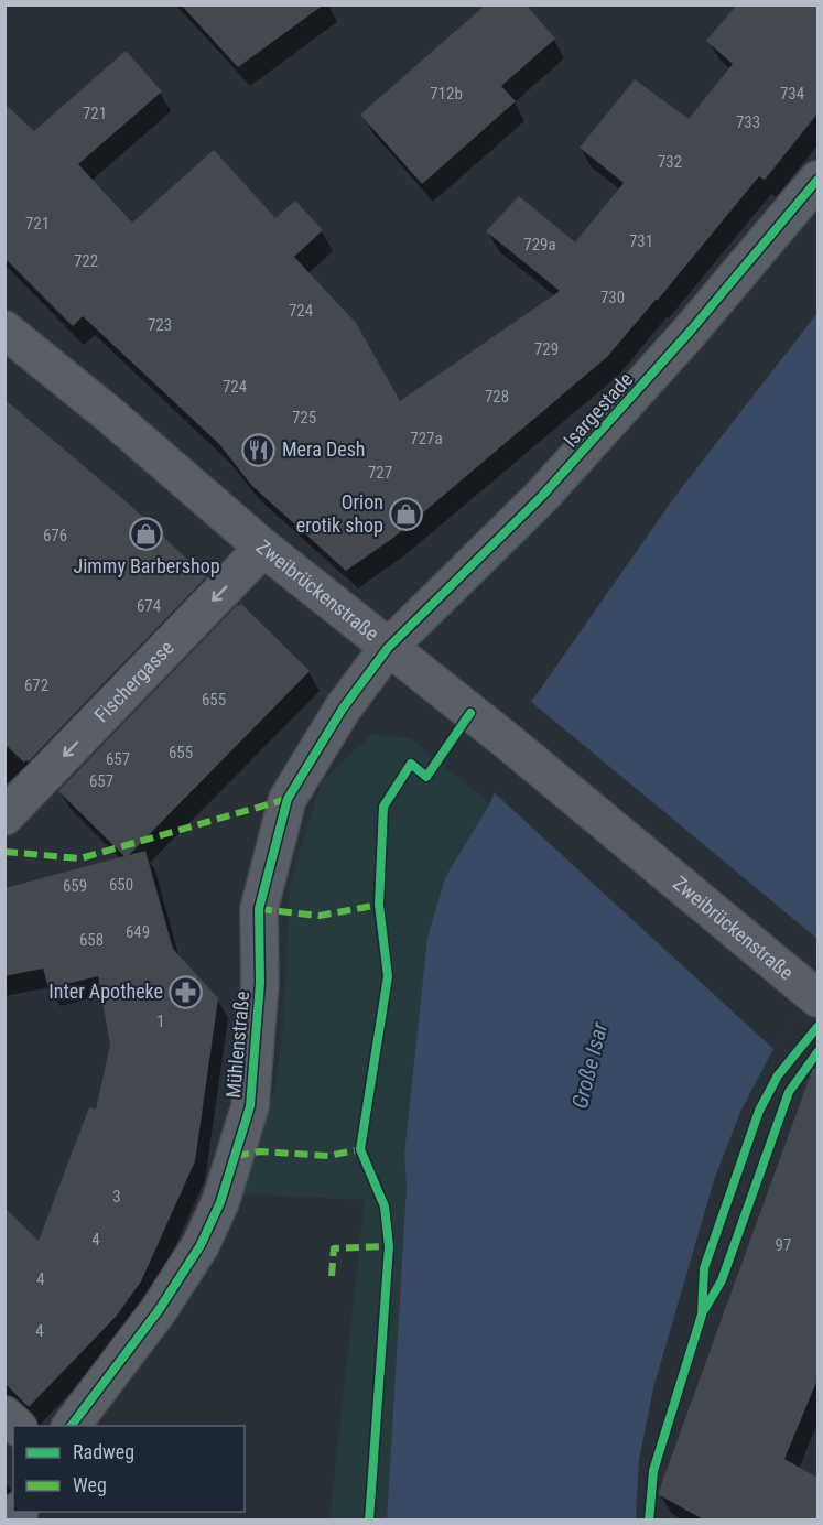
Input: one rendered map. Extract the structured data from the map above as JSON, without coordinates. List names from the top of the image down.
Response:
{
  "streets": {
    "street": [
      "Isargestade",
      "Zweibrückenstraße",
      "Fischergasse",
      "Mühlenstraße"
    ]
  },
  "crossings": [
    ["Isargestade", "Zweibrückenstraße"],
    ["Isargestade", "Mühlenstraße"],
    ["Zweibrückenstraße", "Fischergasse"],
    ["Zweibrückenstraße", "Mühlenstraße"]
  ],
  "one_way": ["Fischergasse"],
  "water": ["Große Isar"],
  "places": {
    "restaurant": ["Mera Desh"],
    "shop": ["Orion erotik shop", "Jimmy Barbershop"],
    "pharmacy": ["Inter Apotheke"]
  },
  "house_numbers": [
    "712b",
    "734",
    "721",
    "733",
    "732",
    "721",
    "731",
    "729a",
    "722",
    "730",
    "724",
    "723",
    "729",
    "724",
    "728",
    "725",
    "727a",
    "727",
    "676",
    "674",
    "672",
    "655",
    "655",
    "657",
    "657",
    "650",
    "659",
    "649",
    "658",
    "1",
    "3",
    "4",
    "97",
    "4",
    "4"
  ],
  "legend": ["Radweg", "Weg"]
}
